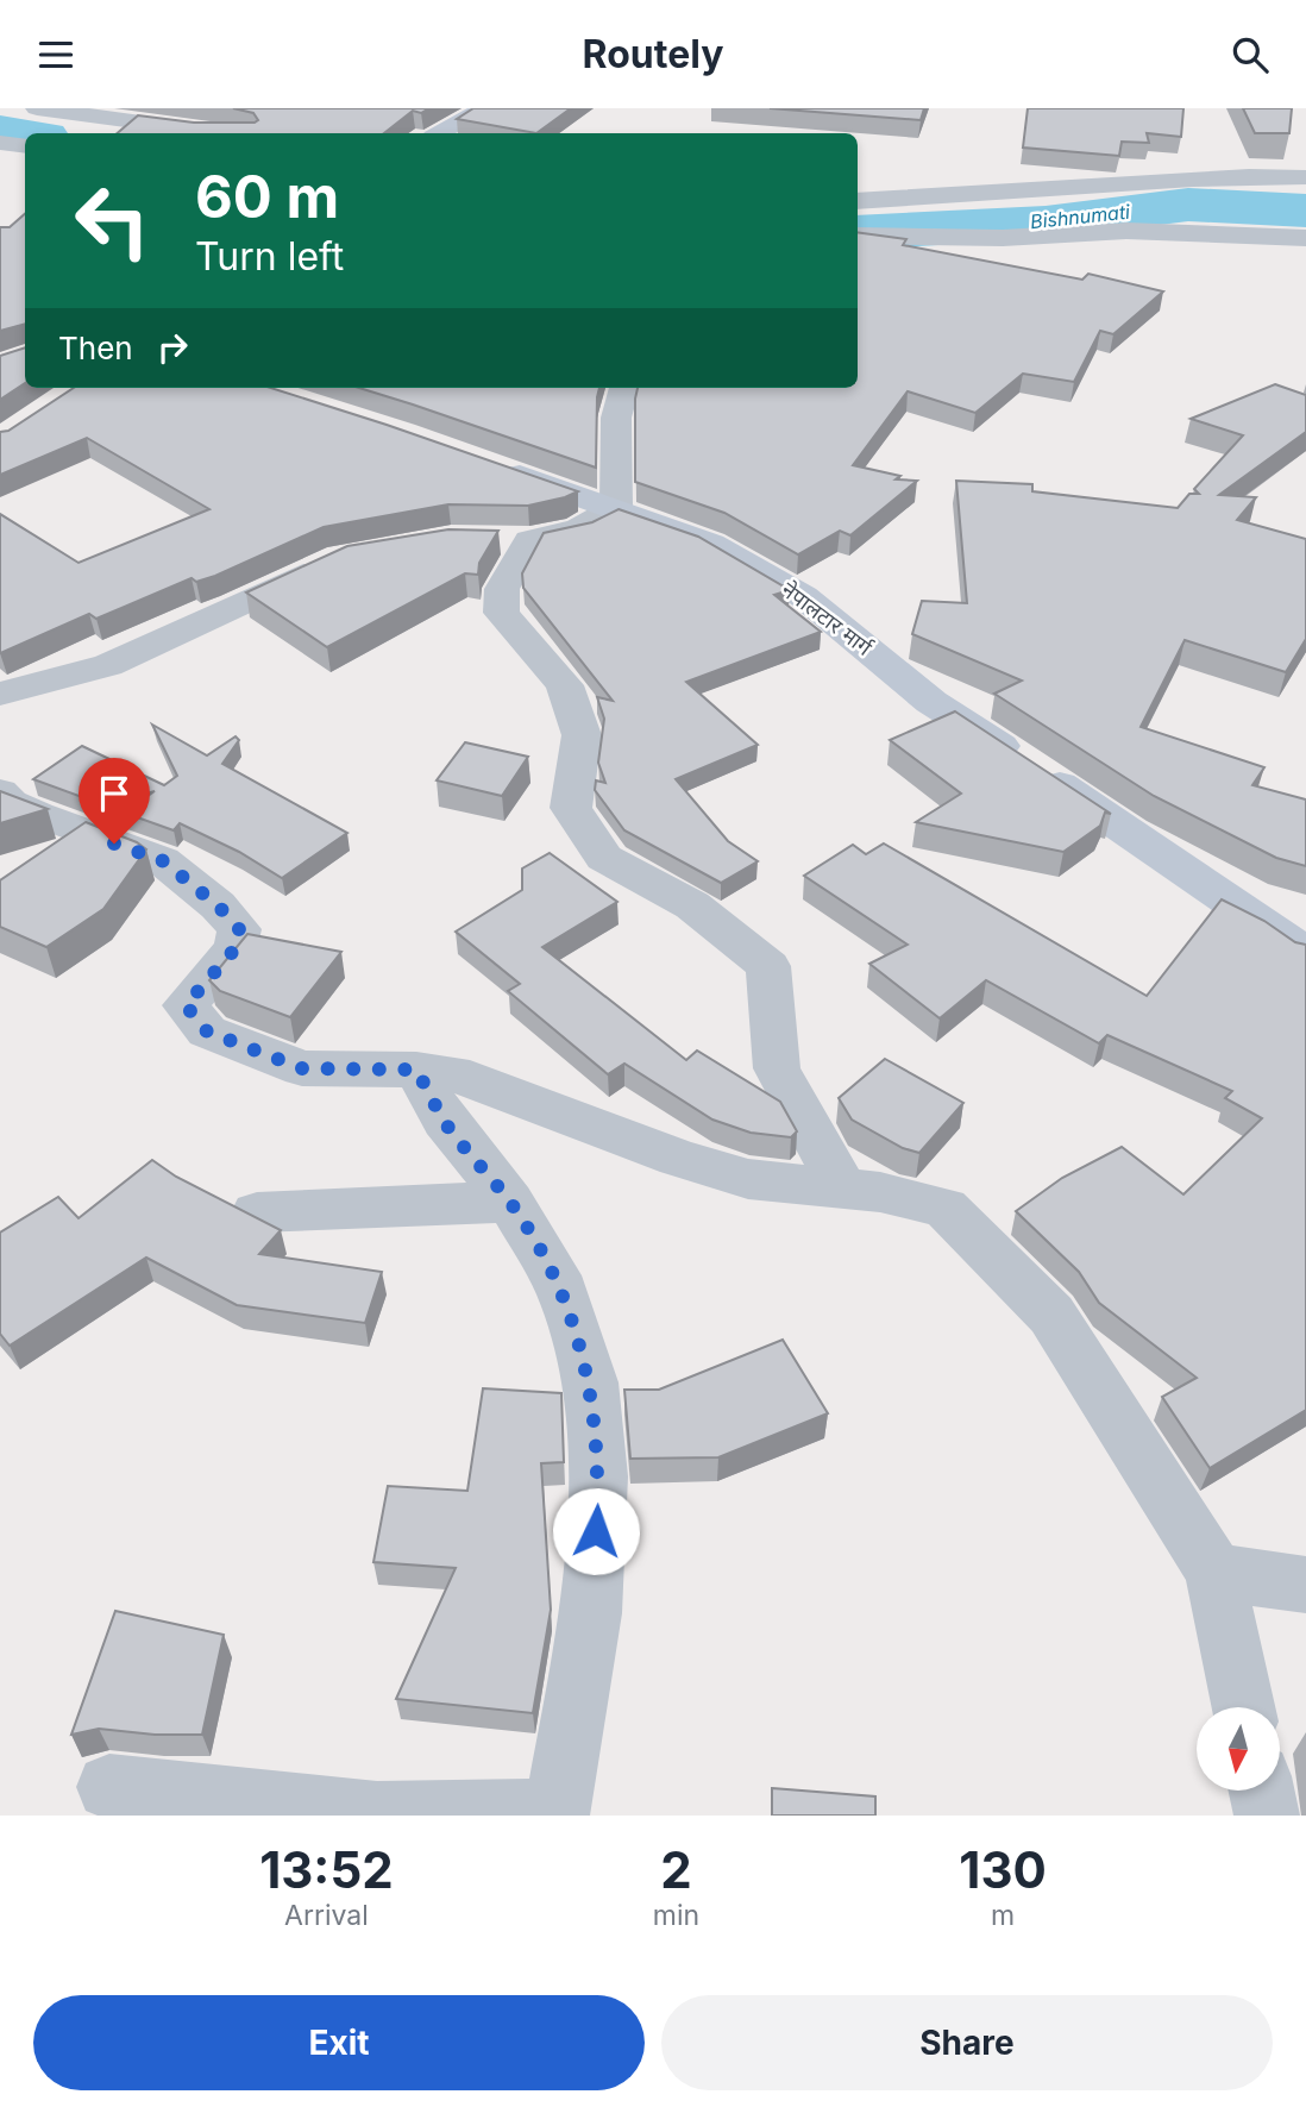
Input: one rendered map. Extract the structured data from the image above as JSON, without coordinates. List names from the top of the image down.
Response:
{
  "streets": {
    "street": ["नेपालटार मार्ग"]
  },
  "water": ["Bishnumati"],
  "north": "bottom",
  "page": {
    "header": "Routely",
    "turn": ["60 m", "Turn left"],
    "then": "Then",
    "eta": [
      "13:52",
      "Arrival",
      "2",
      "min",
      "130",
      "m"
    ],
    "buttons": ["Exit", "Share"]
  }
}
